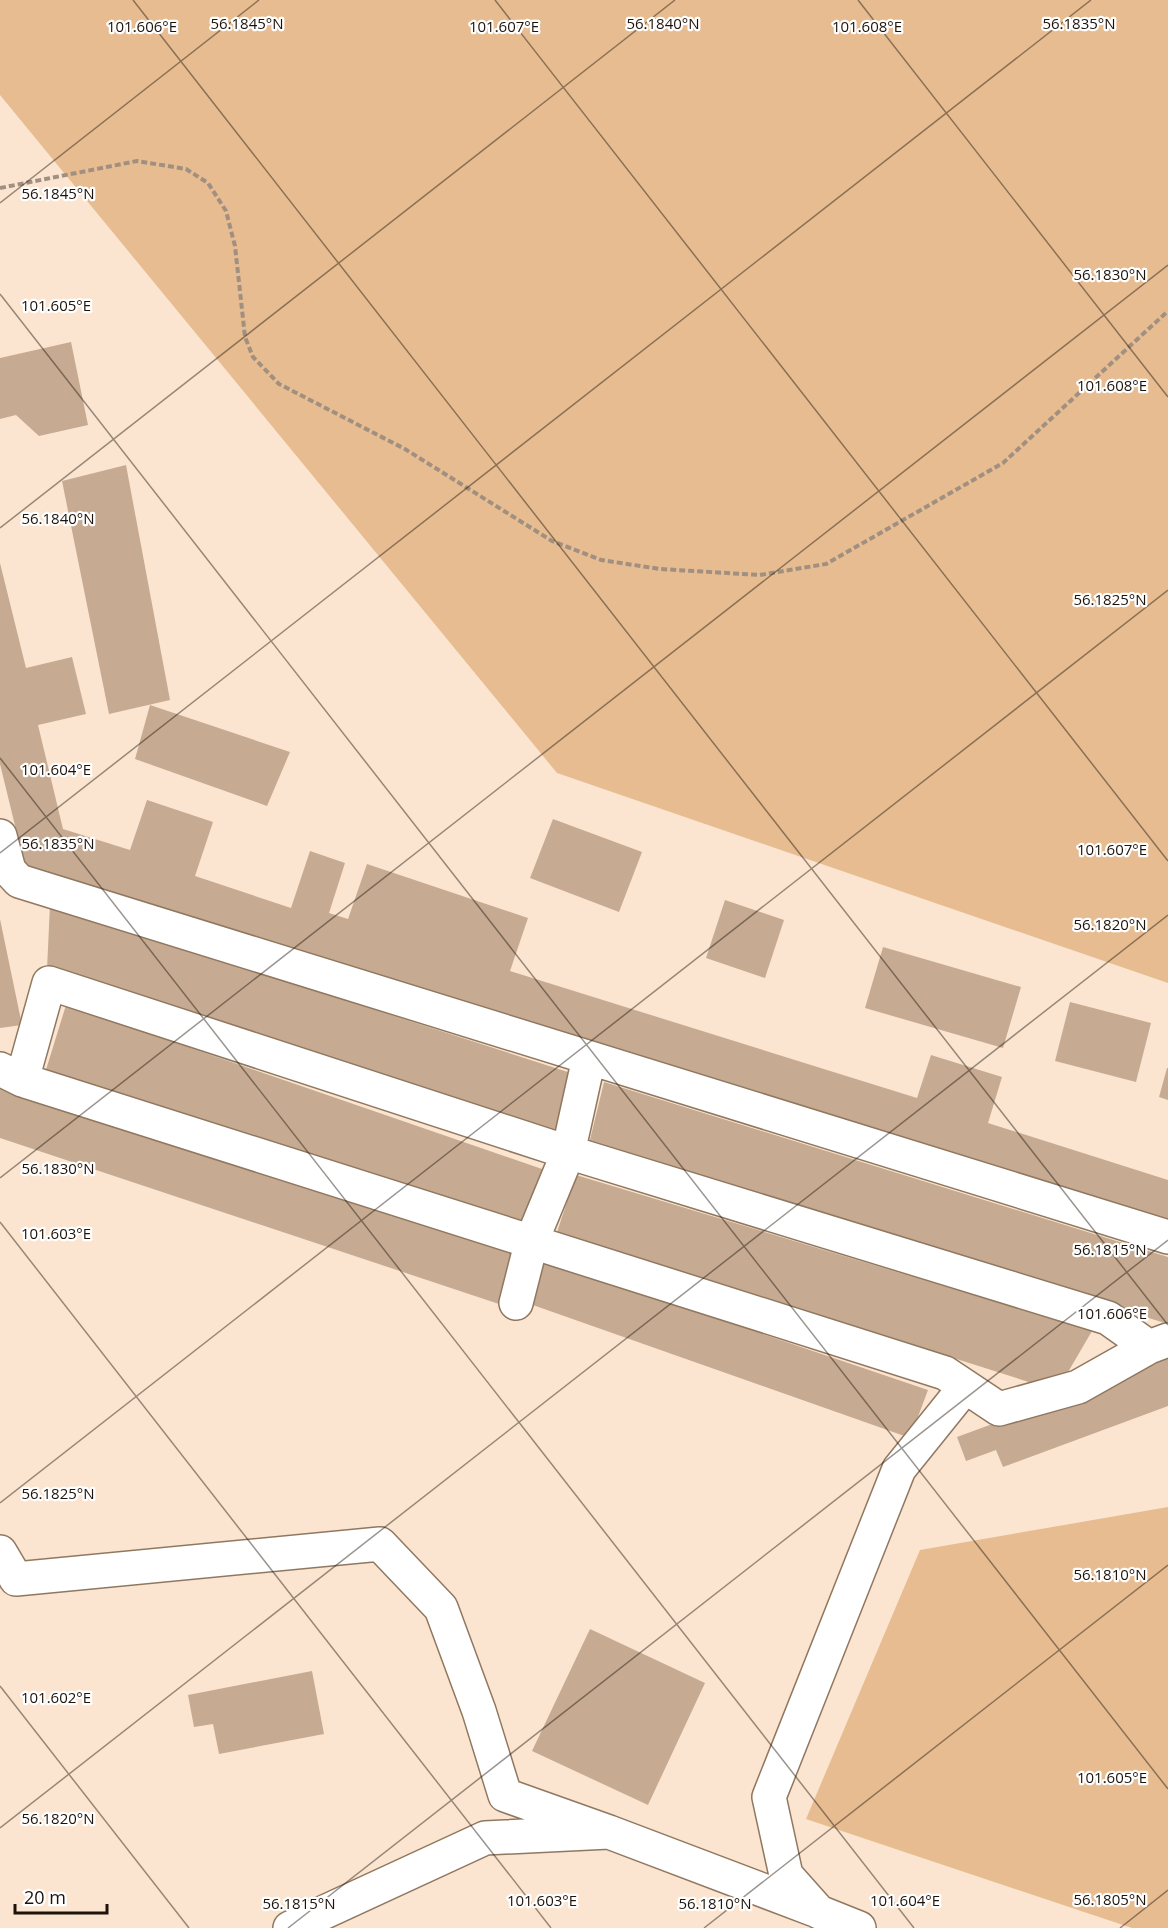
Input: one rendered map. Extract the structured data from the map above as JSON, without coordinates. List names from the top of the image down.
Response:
{
  "scale_bar": "20 m",
  "coordinates": [
    "56.1845°N",
    "56.1840°N",
    "56.1835°N",
    "101.607°E",
    "101.606°E",
    "101.608°E",
    "56.1830°N",
    "101.605°E",
    "56.1825°N",
    "101.604°E",
    "56.1820°N",
    "101.603°E",
    "56.1815°N",
    "56.1810°N",
    "101.602°E",
    "56.1805°N"
  ]
}
